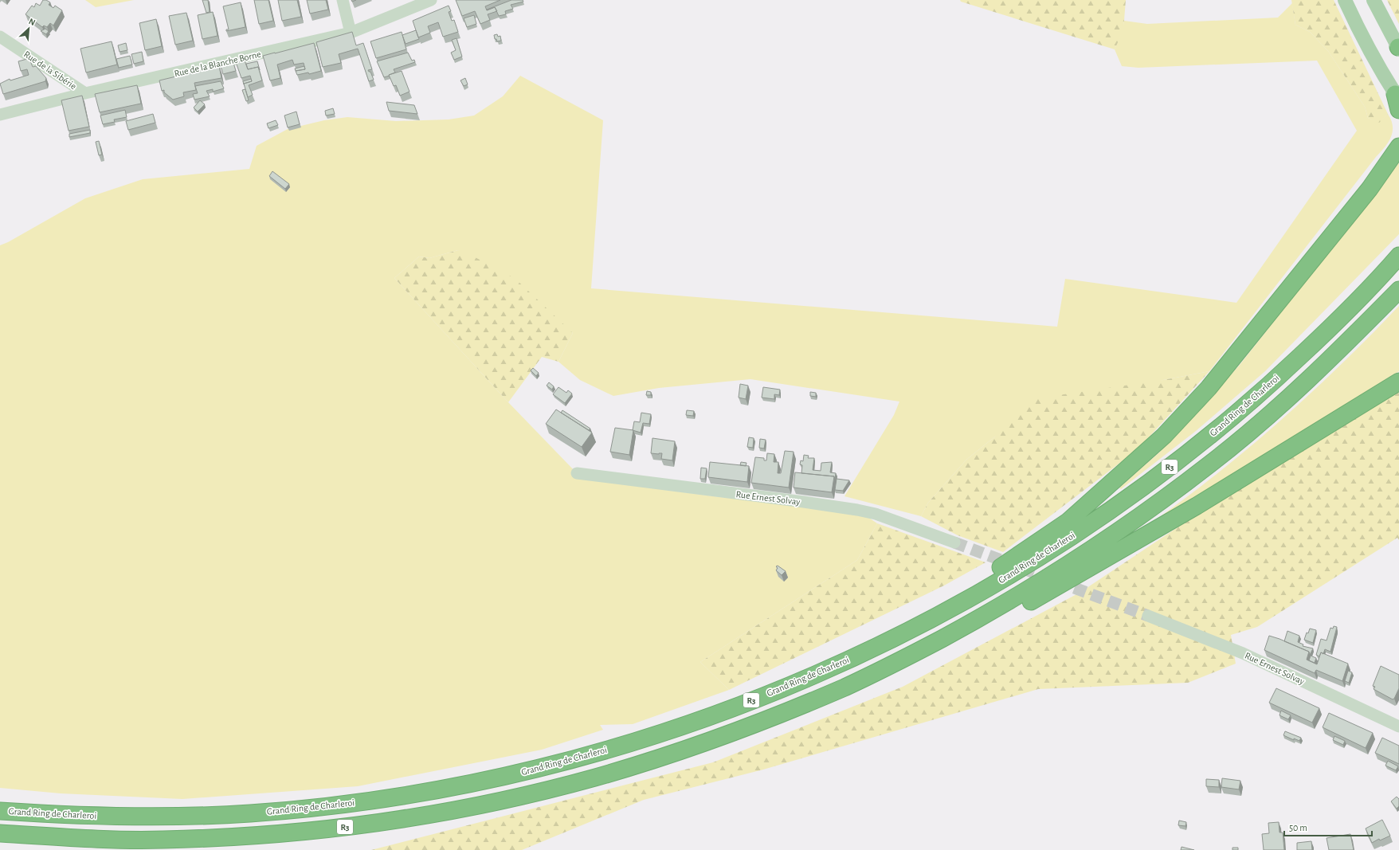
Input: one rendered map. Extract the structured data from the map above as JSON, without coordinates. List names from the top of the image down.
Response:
{
  "streets": {
    "highway": ["Grand Ring de Charleroi", "R3"],
    "street": ["Rue de la Blanche Borne", "Rue de la Sibérie", "Rue Ernest Solvay"]
  },
  "crossings": [
    ["Rue de la Blanche Borne", "Rue de la Sibérie"]
  ],
  "scale_bar": "50 m",
  "north": "top right"
}
